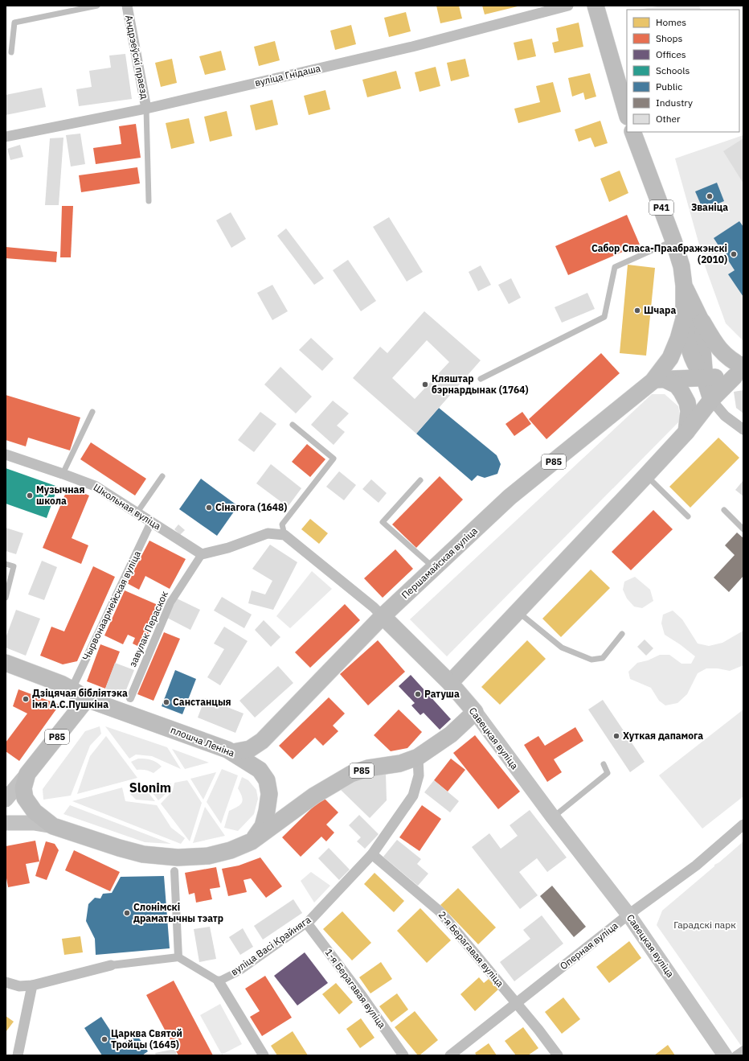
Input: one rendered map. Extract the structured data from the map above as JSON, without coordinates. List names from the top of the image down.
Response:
{
  "streets": {
    "main road": [
      "Р41",
      "Р85",
      "Першамайская вуліца",
      "Савецкая вуліца",
      "плошча Леніна"
    ],
    "street": [
      "Андрэеўскі праезд",
      "вуліца Гнідаша",
      "Школьная вуліца",
      "Чырвонаармейская вуліца",
      "завулак Пераскок",
      "вуліца Васі Крайняга",
      "Оперная вуліца",
      "2-я Берагавая вуліца",
      "1-я Берагавая вуліца"
    ]
  },
  "crossings": [
    ["Андрэеўскі праезд", "вуліца Гнідаша"],
    ["Р41", "Першамайская вуліца"],
    ["Р85", "Чырвонаармейская вуліца"],
    ["Р85", "Савецкая вуліца"],
    ["Р85", "плошча Леніна"],
    ["Р85", "вуліца Васі Крайняга"],
    ["Школьная вуліца", "Чырвонаармейская вуліца"],
    ["Школьная вуліца", "завулак Пераскок"],
    ["Першамайская вуліца", "Савецкая вуліца"],
    ["Першамайская вуліца", "плошча Леніна"],
    ["Савецкая вуліца", "Оперная вуліца"],
    ["вуліца Васі Крайняга", "2-я Берагавая вуліца"],
    ["вуліца Васі Крайняга", "1-я Берагавая вуліца"],
    ["Оперная вуліца", "2-я Берагавая вуліца"]
  ],
  "districts": ["Slonim"],
  "parks": ["Гарадскі парк"],
  "places": [
    "Званіца",
    "Сабор Спаса-Праабражэнскі (2010)",
    "Шчара",
    "Кляштар бэрнардынак (1764)",
    "Музычная школа",
    "Сінагога (1648)",
    "Ратуша",
    "Дзіцячая бібліятэка імя А.С.Пушкіна",
    "Санстанцыя",
    "Хуткая дапамога",
    "Слонімскі драматычны тэатр",
    "Царква Святой Тройцы (1645)"
  ],
  "legend": [
    "Homes",
    "Shops",
    "Offices",
    "Schools",
    "Public",
    "Industry",
    "Other"
  ]
}
